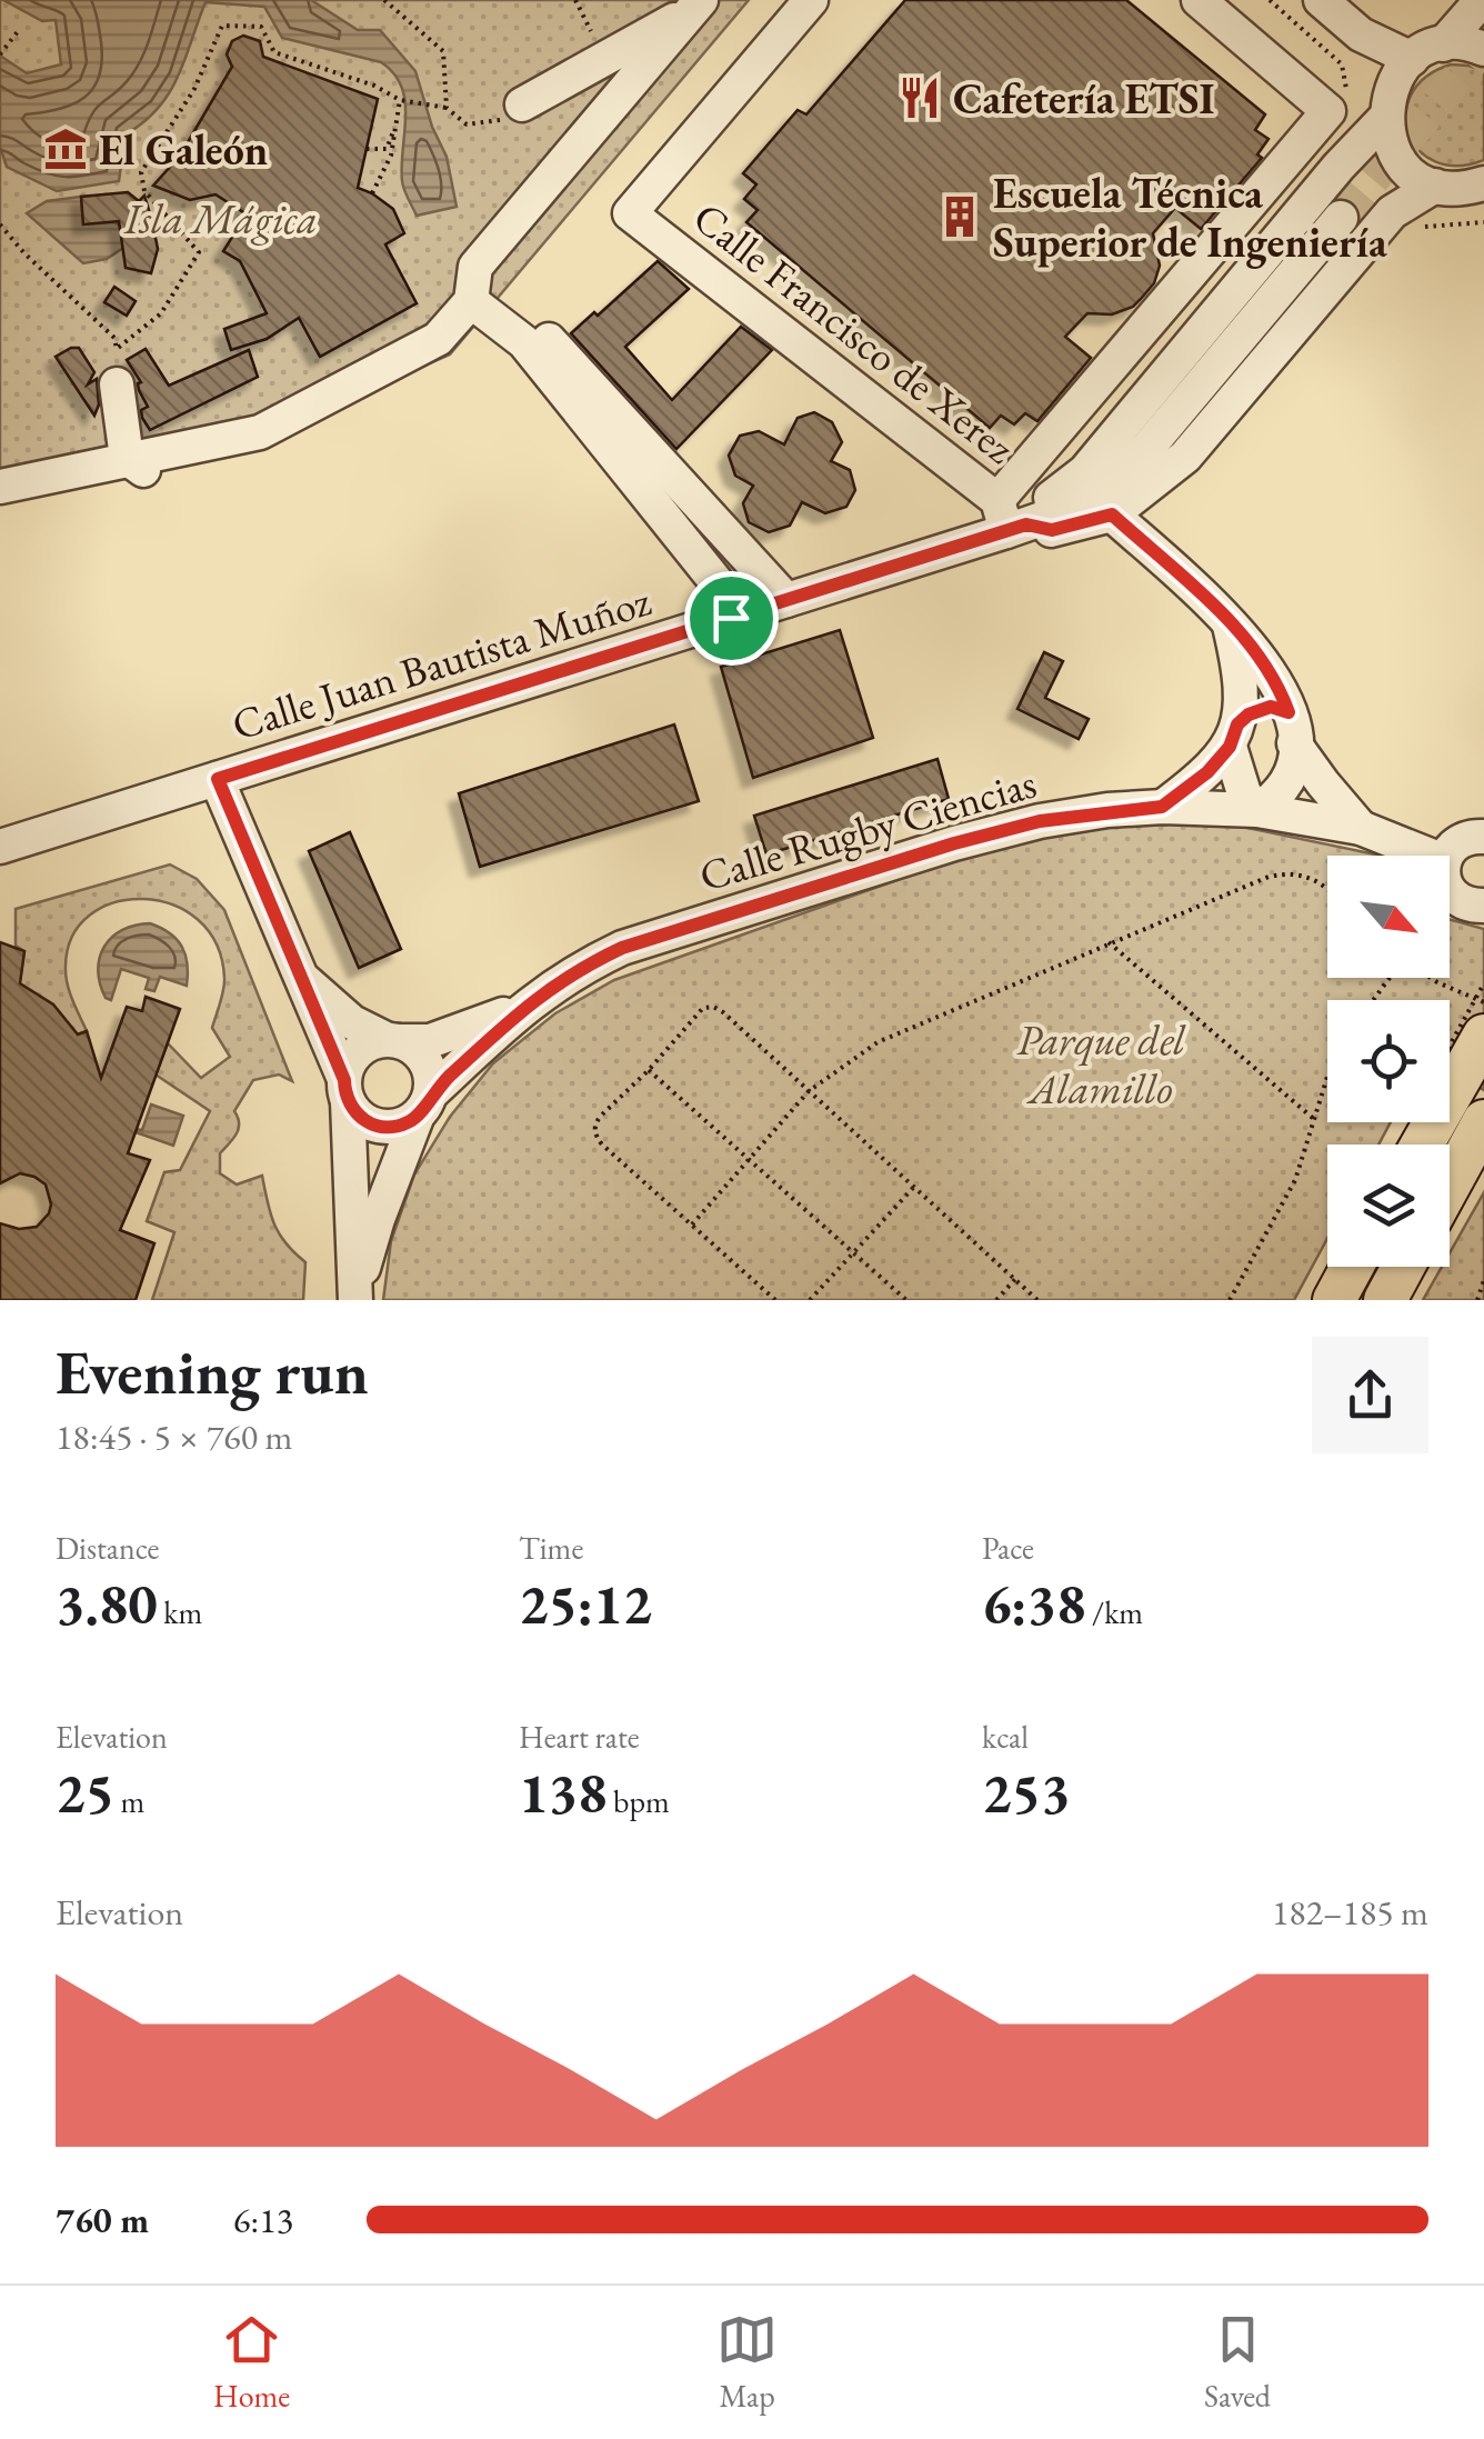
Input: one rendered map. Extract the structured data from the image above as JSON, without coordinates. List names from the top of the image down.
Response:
{
  "streets": {
    "street": ["Calle Francisco de Xerez", "Calle Juan Bautista Muñoz", "Calle Rugby Ciencias"]
  },
  "crossings": [
    ["Calle Francisco de Xerez", "Calle Juan Bautista Muñoz"]
  ],
  "parks": ["Isla Mágica", "Parque del Alamillo"],
  "places": {
    "restaurant": ["Cafetería ETSI"],
    "museum": ["El Galeón"],
    "building": ["Escuela Técnica Superior de Ingeniería"]
  },
  "north": "bottom right",
  "page": {
    "heading": ["Evening run", "18:45 · 5 × 760 m"],
    "stats": [
      ["Distance", "3.80 km"],
      ["Time", "25:12"],
      ["Pace", "6:38 /km"],
      ["Elevation", "25 m"],
      ["Heart rate", "138 bpm"],
      ["kcal", "253"]
    ],
    "chart": ["Elevation", "182–185 m"],
    "list": [
      {
        "name": "760 m",
        "note": "6:13"
      }
    ],
    "tabs": ["Home", "Map", "Saved"]
  }
}
